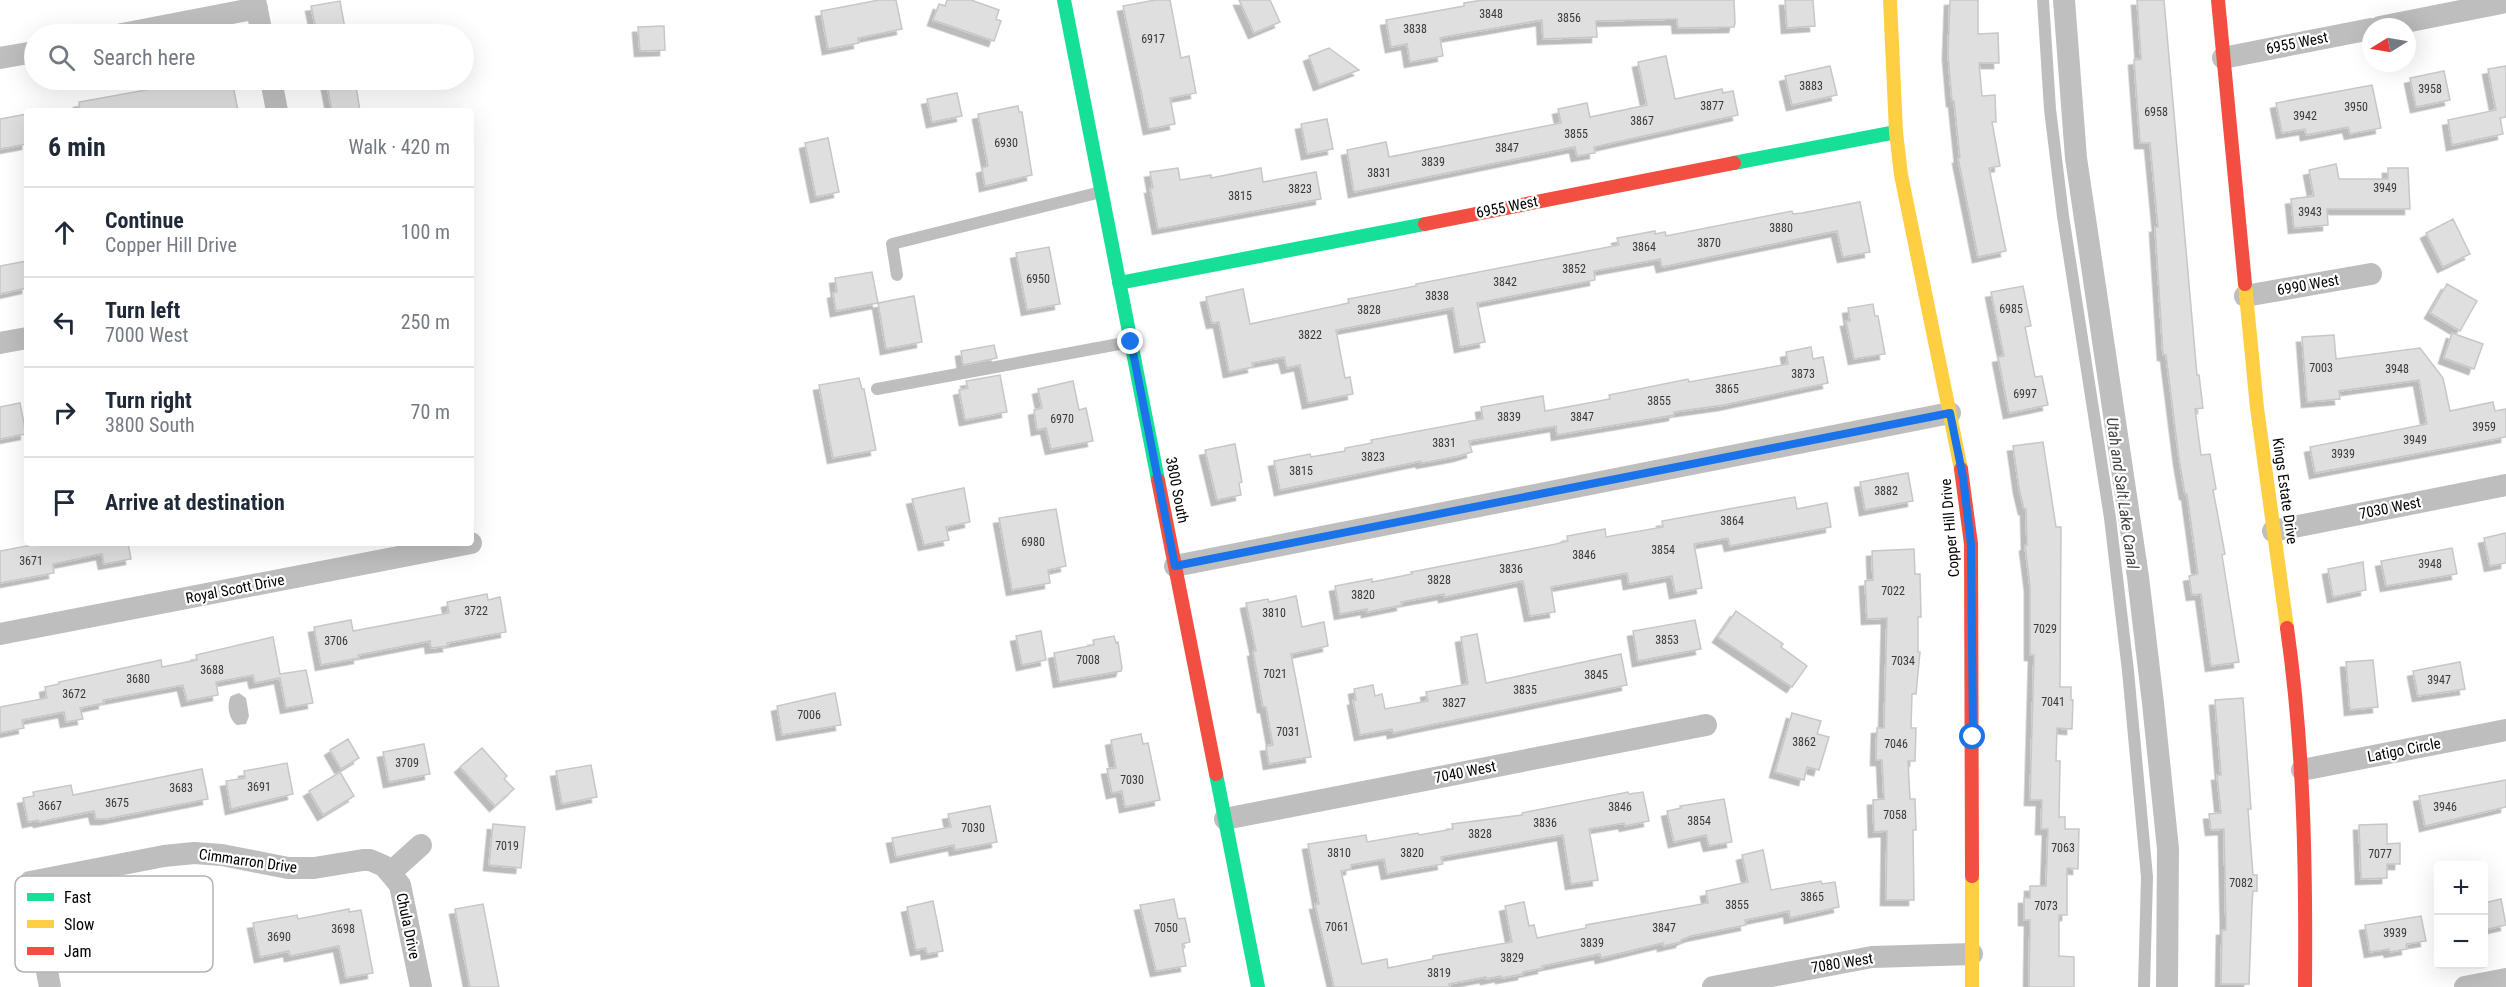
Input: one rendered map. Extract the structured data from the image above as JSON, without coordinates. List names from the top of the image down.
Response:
{
  "streets": {
    "street": [
      "6955 West",
      "6990 West",
      "3800 South",
      "Kings Estate Drive",
      "7030 West",
      "Copper Hill Drive",
      "Royal Scott Drive",
      "Latigo Circle",
      "7040 West",
      "Cimmarron Drive",
      "Chula Drive",
      "7080 West"
    ]
  },
  "crossings": [
    ["6955 West", "3800 South"],
    ["6955 West", "Kings Estate Drive"],
    ["6955 West", "Copper Hill Drive"],
    ["6990 West", "Kings Estate Drive"],
    ["3800 South", "7040 West"],
    ["Kings Estate Drive", "7030 West"],
    ["Kings Estate Drive", "Latigo Circle"],
    ["Copper Hill Drive", "7080 West"],
    ["Cimmarron Drive", "Chula Drive"]
  ],
  "water": ["Utah and Salt Lake Canal"],
  "house_numbers": [
    "3848",
    "3856",
    "3838",
    "6917",
    "3883",
    "3958",
    "3877",
    "3950",
    "6958",
    "3942",
    "3867",
    "3855",
    "6930",
    "3847",
    "3839",
    "3831",
    "3949",
    "3823",
    "3815",
    "3943",
    "3880",
    "3870",
    "3864",
    "3852",
    "6950",
    "3842",
    "3838",
    "6985",
    "3828",
    "3822",
    "7003",
    "3948",
    "3873",
    "3865",
    "6997",
    "3855",
    "3839",
    "3847",
    "6970",
    "3959",
    "3949",
    "3831",
    "3939",
    "3823",
    "3815",
    "3882",
    "3864",
    "6980",
    "3854",
    "3846",
    "3671",
    "3948",
    "3836",
    "3828",
    "7022",
    "3820",
    "3722",
    "3810",
    "7029",
    "3853",
    "3706",
    "7008",
    "7034",
    "3688",
    "7021",
    "3845",
    "3680",
    "3947",
    "3835",
    "3672",
    "7041",
    "3827",
    "7006",
    "7031",
    "3862",
    "7046",
    "3709",
    "7030",
    "3691",
    "3683",
    "3675",
    "3667",
    "3846",
    "3946",
    "7058",
    "3854",
    "3836",
    "7030",
    "3828",
    "7019",
    "7063",
    "3810",
    "3820",
    "7077",
    "7082",
    "3865",
    "3855",
    "7073",
    "7061",
    "7050",
    "3847",
    "3698",
    "3939",
    "3690",
    "3839",
    "3829",
    "3819"
  ],
  "legend": ["Fast", "Slow", "Jam"],
  "north": "left",
  "page": {
    "search": "Search here",
    "heading": ["6 min", "Walk · 420 m"],
    "list": [
      ["Continue", "Copper Hill Drive", "100 m"],
      ["Turn left", "7000 West", "250 m"],
      ["Turn right", "3800 South", "70 m"],
      "Arrive at destination"
    ],
    "map_buttons": ["+", "−"]
  }
}
